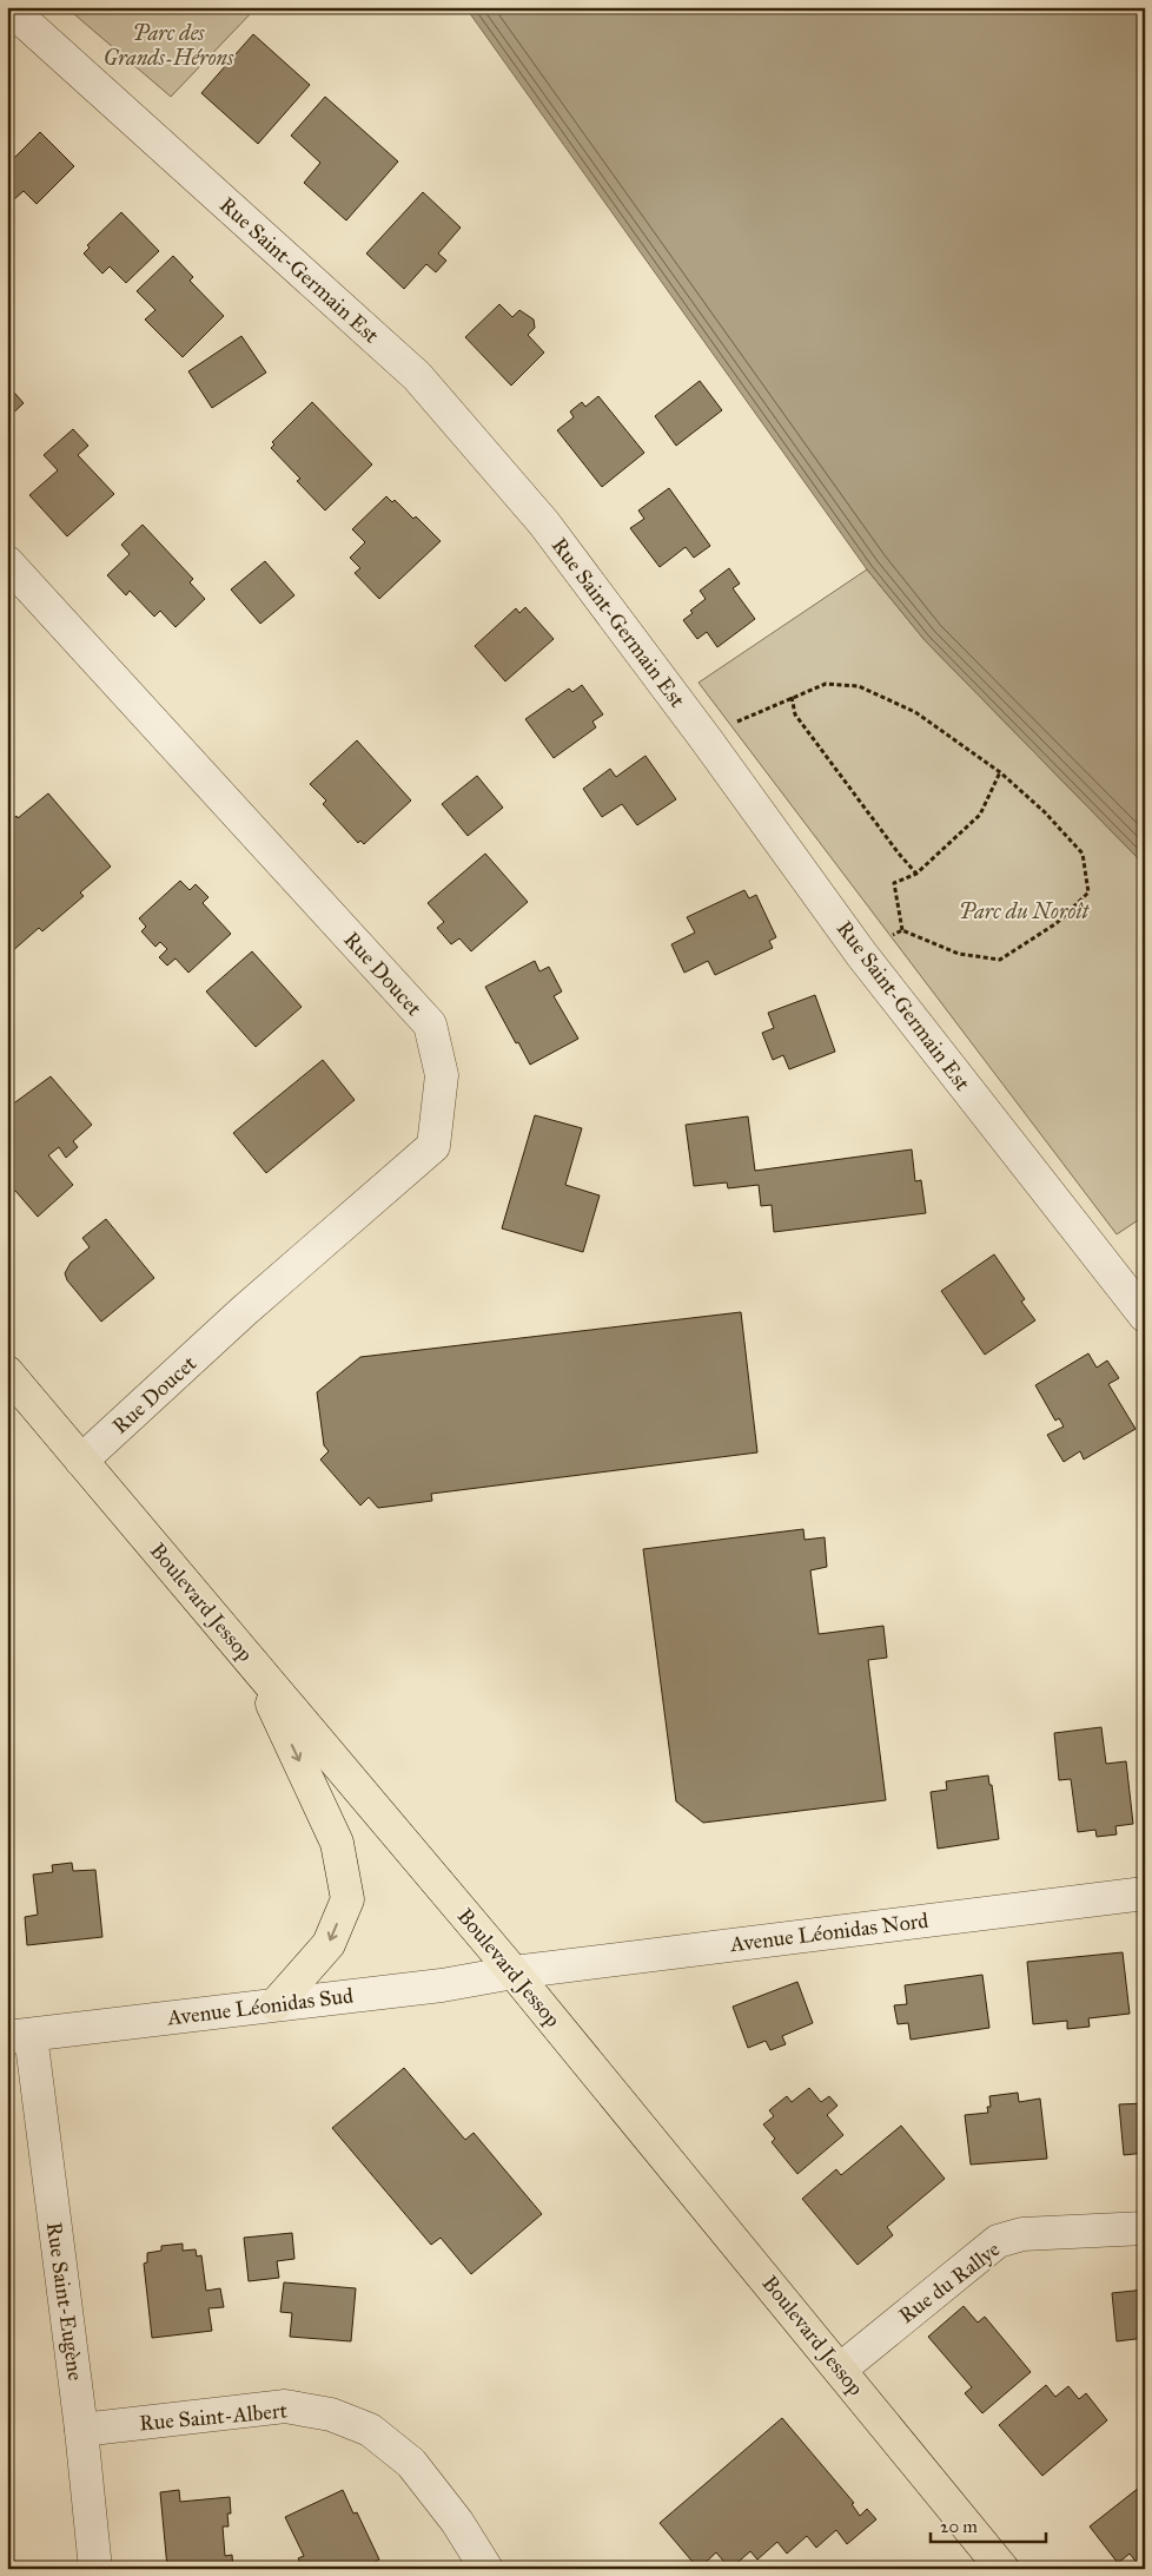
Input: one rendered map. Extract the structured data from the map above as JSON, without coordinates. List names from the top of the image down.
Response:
{
  "streets": {
    "main road": ["Boulevard Jessop"],
    "street": [
      "Rue Saint-Germain Est",
      "Rue Doucet",
      "Avenue Léonidas Nord",
      "Avenue Léonidas Sud",
      "Rue du Rallye",
      "Rue Saint-Eugène",
      "Rue Saint-Albert"
    ]
  },
  "crossings": [
    ["Rue Doucet", "Boulevard Jessop"],
    ["Boulevard Jessop", "Avenue Léonidas Nord"],
    ["Boulevard Jessop", "Avenue Léonidas Sud"],
    ["Boulevard Jessop", "Rue du Rallye"],
    ["Avenue Léonidas Nord", "Avenue Léonidas Sud"],
    ["Avenue Léonidas Sud", "Rue Saint-Eugène"],
    ["Rue Saint-Eugène", "Rue Saint-Albert"]
  ],
  "parks": ["Parc des Grands-Hérons", "Parc du Noroît"],
  "scale_bar": "20 m"
}
